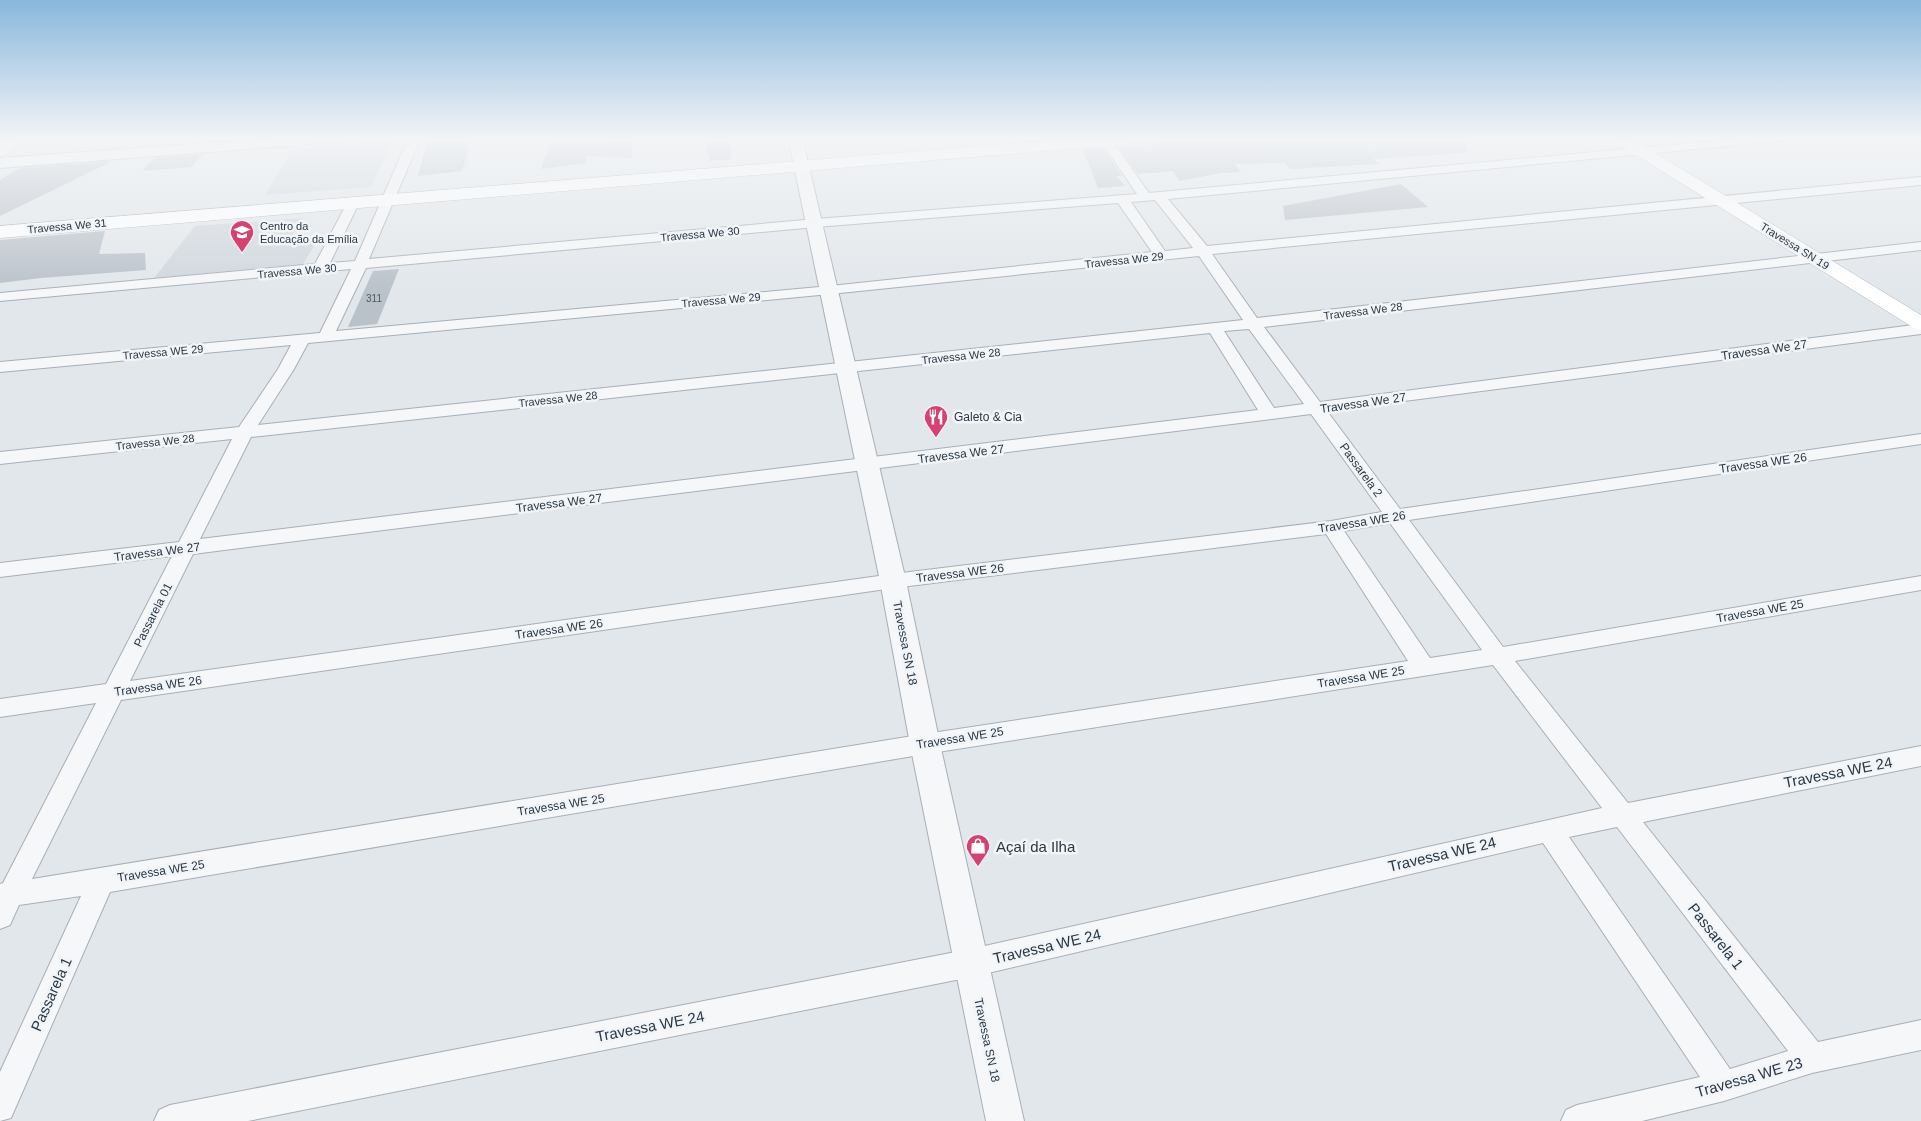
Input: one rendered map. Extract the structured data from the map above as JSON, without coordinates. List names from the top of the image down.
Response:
{
  "streets": {
    "main road": ["Travessa We 31", "Travessa SN 19"],
    "street": [
      "Travessa We 30",
      "Travessa We 29",
      "Travessa We 28",
      "Travessa We 27",
      "Travessa WE 29",
      "Travessa WE 26",
      "Passarela 2",
      "Travessa WE 25",
      "Passarela 01",
      "Travessa SN 18",
      "Travessa WE 24",
      "Passarela 1",
      "Travessa WE 23"
    ]
  },
  "crossings": [
    ["Travessa We 30", "Passarela 2"],
    ["Travessa We 30", "Travessa SN 18"],
    ["Travessa SN 19", "Travessa We 29"],
    ["Travessa SN 19", "Travessa We 28"],
    ["Travessa We 29", "Travessa WE 29"],
    ["Travessa We 29", "Passarela 2"],
    ["Travessa We 29", "Travessa SN 18"],
    ["Travessa We 28", "Passarela 2"],
    ["Travessa We 28", "Passarela 01"],
    ["Travessa We 28", "Travessa SN 18"],
    ["Travessa We 27", "Passarela 2"],
    ["Travessa We 27", "Passarela 01"],
    ["Travessa We 27", "Travessa SN 18"],
    ["Travessa WE 29", "Passarela 01"],
    ["Travessa WE 26", "Passarela 2"],
    ["Travessa WE 26", "Passarela 01"],
    ["Travessa WE 26", "Travessa SN 18"],
    ["Passarela 2", "Travessa WE 25"],
    ["Passarela 2", "Travessa WE 24"],
    ["Passarela 2", "Passarela 1"],
    ["Travessa WE 25", "Passarela 01"],
    ["Travessa WE 25", "Travessa SN 18"],
    ["Travessa WE 25", "Passarela 1"],
    ["Travessa SN 18", "Travessa WE 24"],
    ["Travessa WE 24", "Passarela 1"],
    ["Passarela 1", "Travessa WE 23"]
  ],
  "places": {
    "school or university": ["Centro da Educação da Emília"],
    "restaurant": ["Galeto & Cia"],
    "shop": ["Açaí da Ilha"]
  },
  "house_numbers": ["311"]
}
